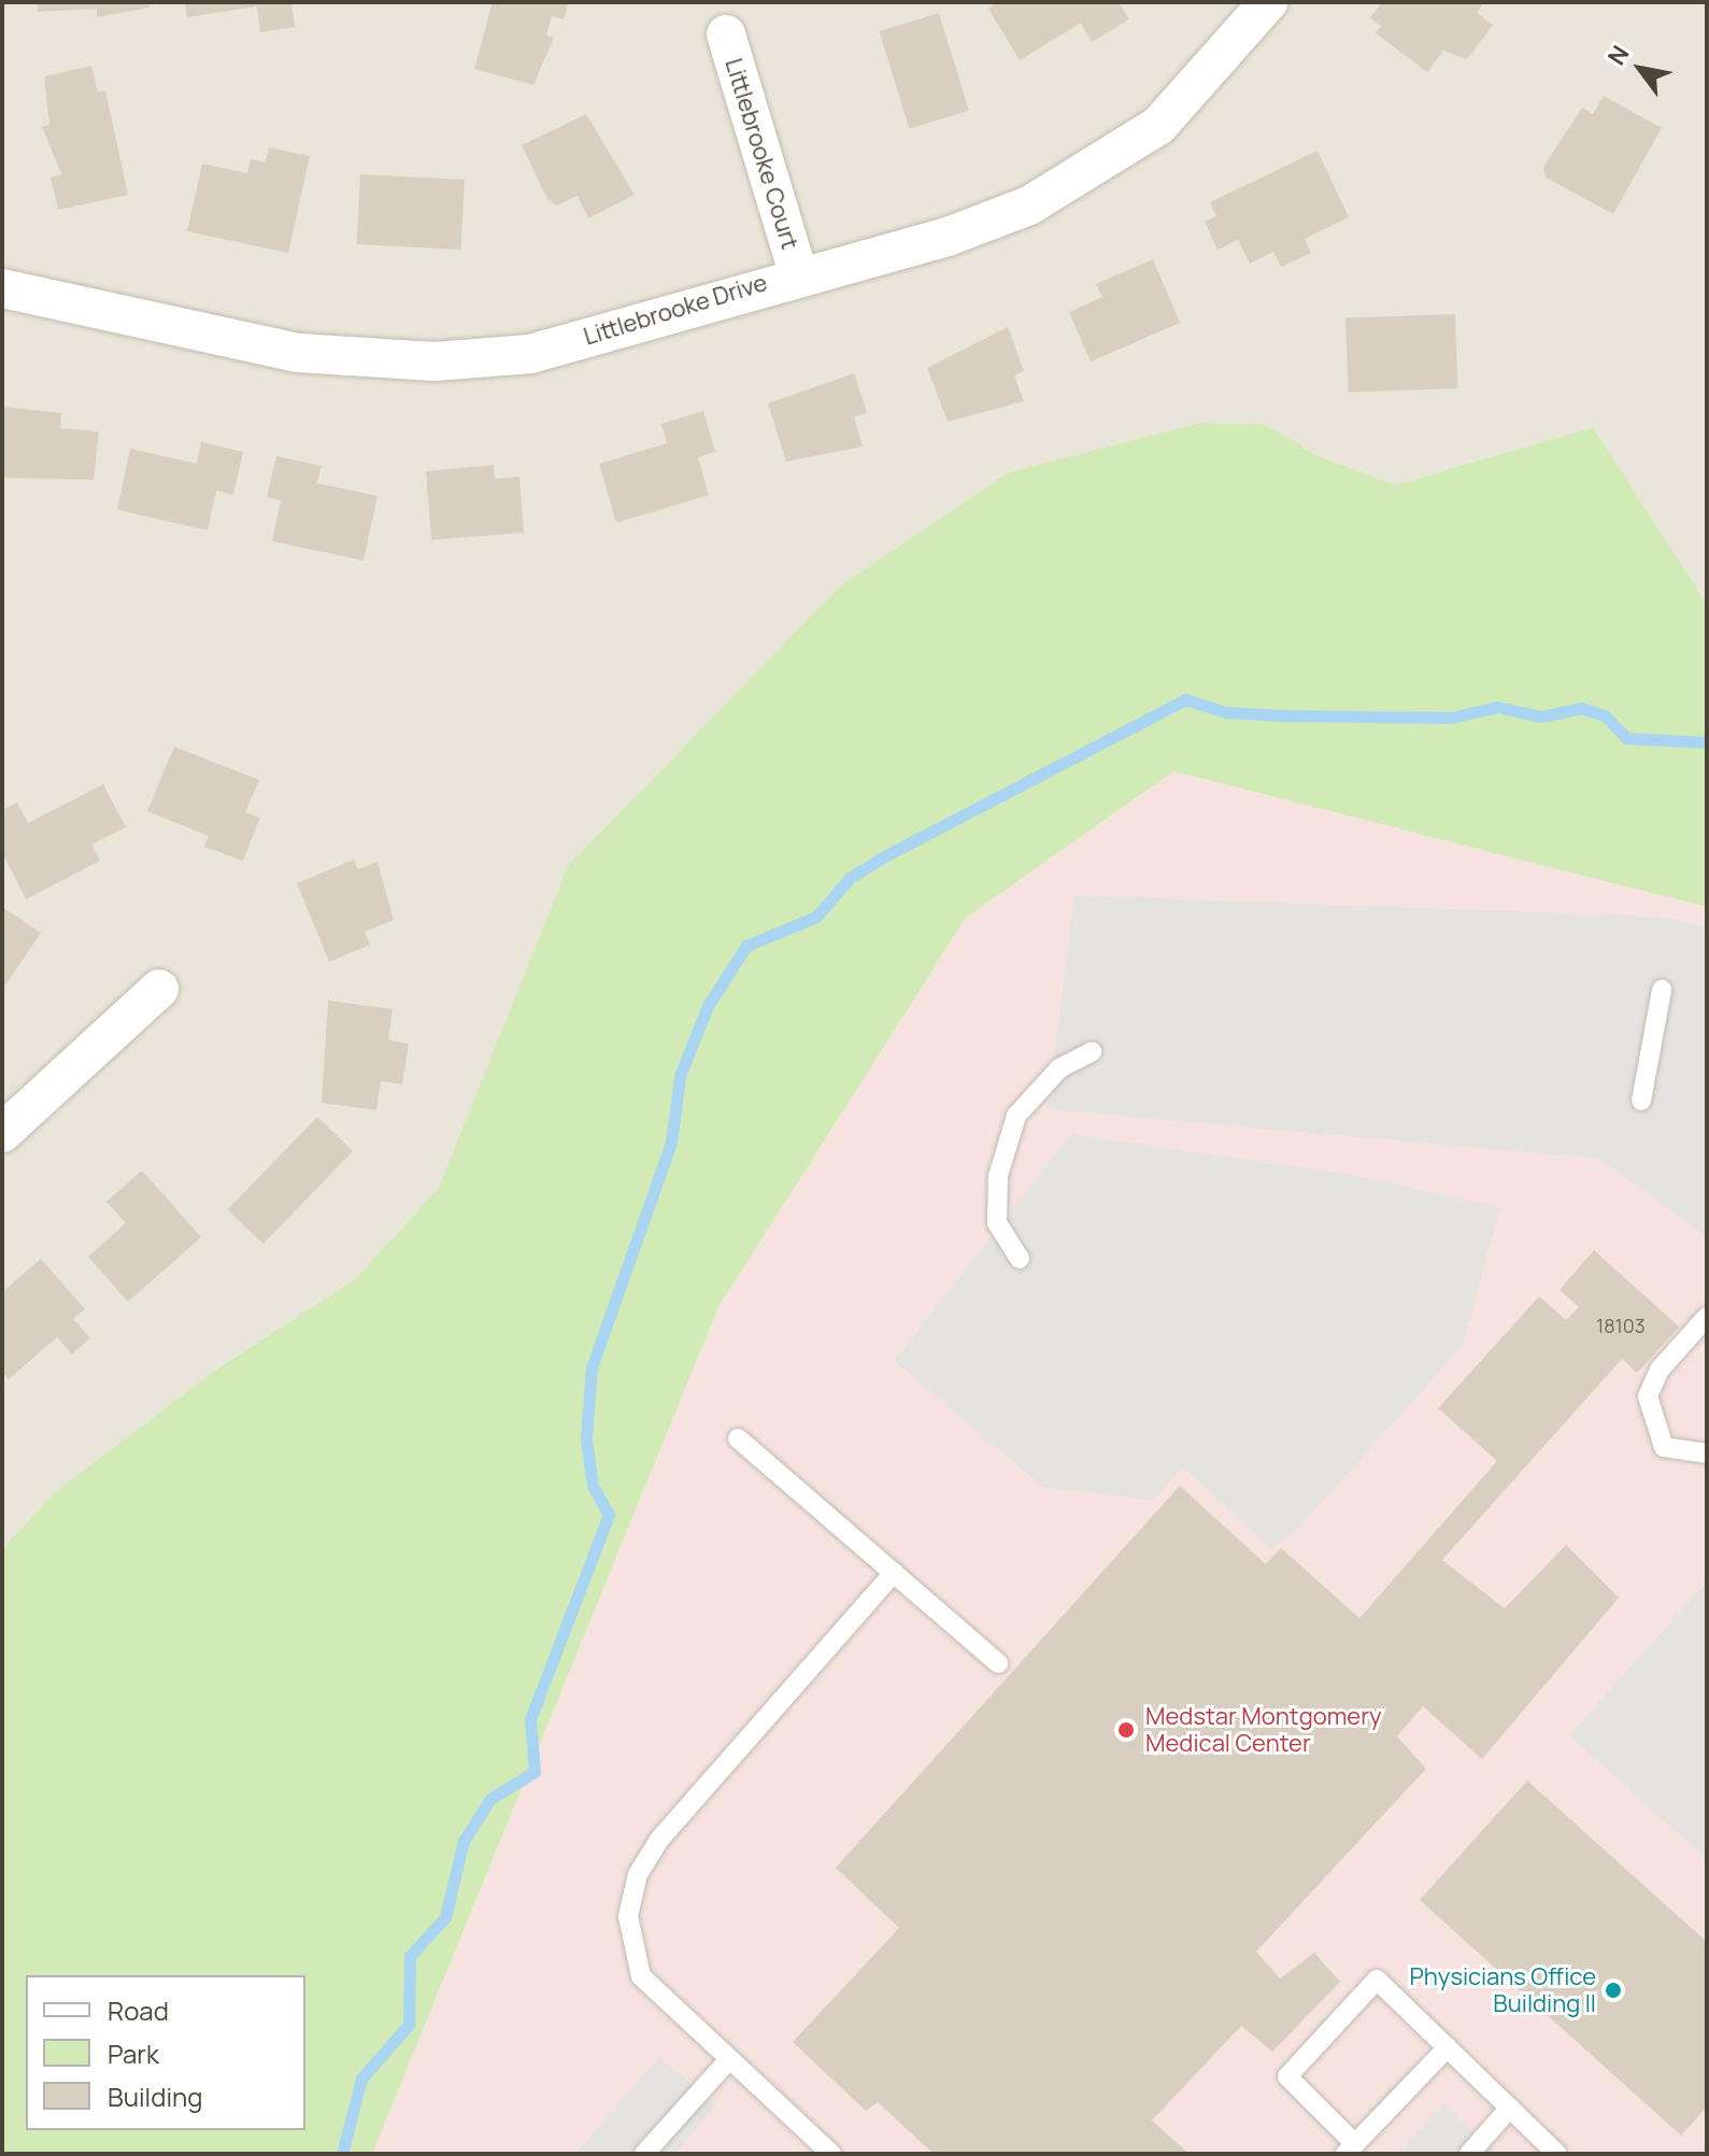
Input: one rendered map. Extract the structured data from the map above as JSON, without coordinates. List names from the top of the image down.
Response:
{
  "streets": {
    "street": ["Littlebrooke Court", "Littlebrooke Drive"]
  },
  "crossings": [
    ["Littlebrooke Court", "Littlebrooke Drive"]
  ],
  "places": ["Medstar Montgomery Medical Center", "Physicians Office Building II"],
  "house_numbers": ["18103"],
  "legend": ["Road", "Park", "Building"],
  "north": "top left"
}
